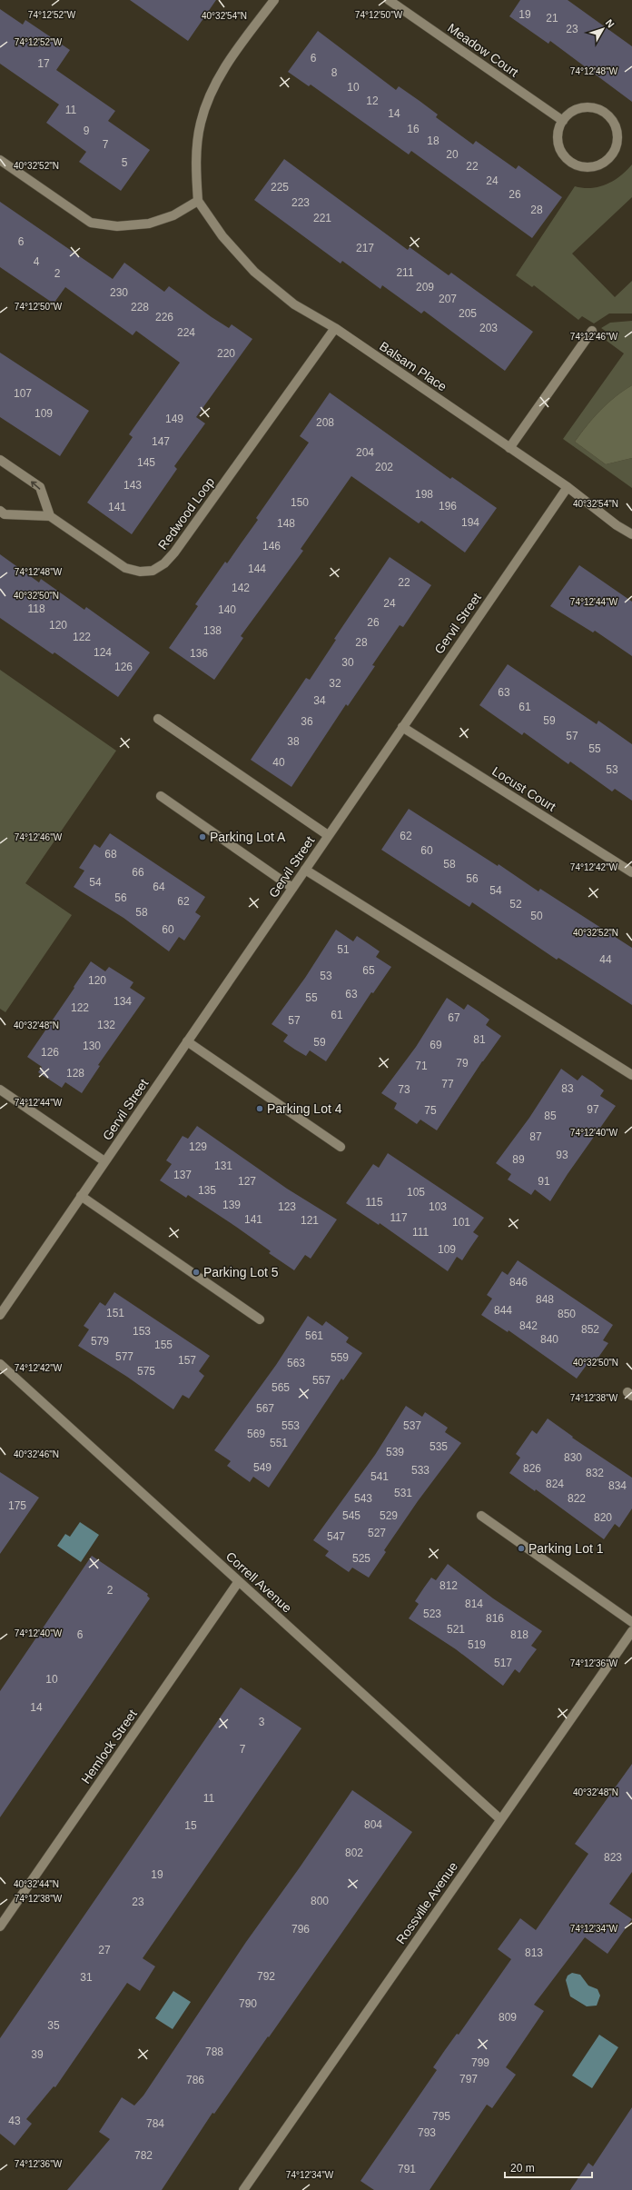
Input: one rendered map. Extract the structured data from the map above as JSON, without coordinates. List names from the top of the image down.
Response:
{
  "streets": {
    "street": [
      "Meadow Court",
      "Balsam Place",
      "Redwood Loop",
      "Gervil Street",
      "Locust Court",
      "Correll Avenue",
      "Hemlock Street",
      "Rossville Avenue"
    ]
  },
  "crossings": [
    ["Balsam Place", "Redwood Loop"],
    ["Balsam Place", "Gervil Street"],
    ["Gervil Street", "Locust Court"],
    ["Correll Avenue", "Hemlock Street"],
    ["Correll Avenue", "Rossville Avenue"]
  ],
  "places": [
    "Parking Lot A",
    "Parking Lot 4",
    "Parking Lot 5",
    "Parking Lot 1"
  ],
  "house_numbers": [
    "19",
    "21",
    "23",
    "6",
    "17",
    "8",
    "10",
    "12",
    "11",
    "14",
    "16",
    "9",
    "18",
    "7",
    "20",
    "5",
    "22",
    "24",
    "225",
    "26",
    "223",
    "28",
    "221",
    "6",
    "217",
    "4",
    "211",
    "2",
    "209",
    "230",
    "207",
    "228",
    "205",
    "226",
    "203",
    "224",
    "220",
    "107",
    "109",
    "149",
    "208",
    "147",
    "204",
    "145",
    "202",
    "143",
    "198",
    "150",
    "196",
    "141",
    "194",
    "148",
    "146",
    "144",
    "22",
    "142",
    "24",
    "118",
    "140",
    "26",
    "120",
    "138",
    "122",
    "28",
    "124",
    "136",
    "30",
    "126",
    "32",
    "63",
    "34",
    "61",
    "59",
    "36",
    "57",
    "38",
    "55",
    "40",
    "53",
    "62",
    "60",
    "68",
    "58",
    "66",
    "56",
    "54",
    "64",
    "54",
    "56",
    "62",
    "52",
    "58",
    "50",
    "60",
    "51",
    "44",
    "65",
    "53",
    "120",
    "63",
    "55",
    "134",
    "122",
    "61",
    "67",
    "57",
    "132",
    "81",
    "59",
    "69",
    "130",
    "126",
    "79",
    "71",
    "128",
    "77",
    "83",
    "73",
    "97",
    "75",
    "85",
    "87",
    "129",
    "93",
    "89",
    "131",
    "137",
    "127",
    "91",
    "135",
    "105",
    "115",
    "139",
    "123",
    "103",
    "117",
    "141",
    "121",
    "101",
    "111",
    "109",
    "846",
    "848",
    "844",
    "151",
    "850",
    "842",
    "852",
    "153",
    "561",
    "840",
    "579",
    "155",
    "577",
    "559",
    "157",
    "563",
    "575",
    "557",
    "565",
    "567",
    "553",
    "537",
    "569",
    "551",
    "535",
    "539",
    "830",
    "549",
    "826",
    "533",
    "832",
    "541",
    "824",
    "834",
    "531",
    "543",
    "822",
    "175",
    "545",
    "529",
    "820",
    "527",
    "547",
    "525",
    "812",
    "2",
    "814",
    "523",
    "816",
    "521",
    "6",
    "818",
    "519",
    "517",
    "10",
    "14",
    "3",
    "7",
    "11",
    "804",
    "15",
    "802",
    "823",
    "19",
    "800",
    "23",
    "796",
    "27",
    "813",
    "792",
    "31",
    "790",
    "809",
    "35",
    "788",
    "39",
    "799",
    "797",
    "786",
    "795",
    "43",
    "784",
    "793",
    "782",
    "791"
  ],
  "scale_bar": "20 m",
  "north": "top right",
  "coordinates": [
    "74°12'52\"W",
    "74°12'50\"W",
    "40°32'54\"N",
    "74°12'48\"W",
    "40°32'52\"N",
    "74°12'46\"W",
    "40°32'50\"N",
    "74°12'44\"W",
    "74°12'42\"W",
    "40°32'48\"N",
    "74°12'40\"W",
    "74°12'38\"W",
    "40°32'46\"N",
    "74°12'36\"W",
    "40°32'44\"N",
    "74°12'34\"W"
  ]
}
